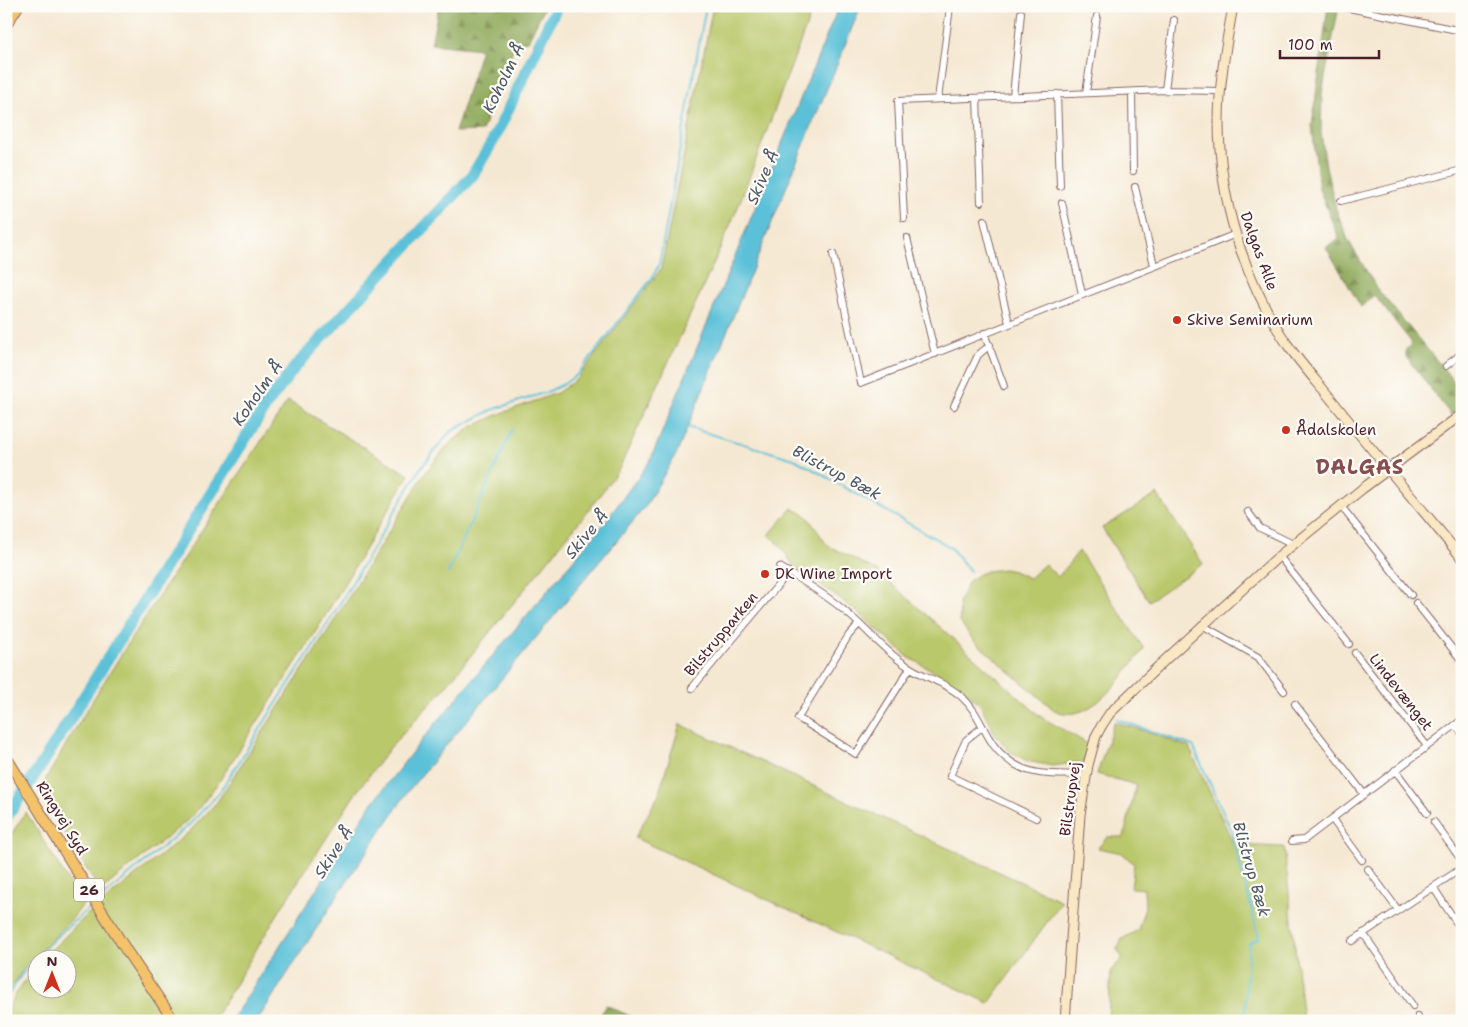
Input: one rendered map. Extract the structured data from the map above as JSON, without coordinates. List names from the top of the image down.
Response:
{
  "streets": {
    "main road": ["Ringvej Syd", "26"],
    "street": [
      "Dalgas Alle",
      "Bilstrupparken",
      "Lindevænget",
      "Bilstrupvej"
    ]
  },
  "crossings": [
    ["Dalgas Alle", "Bilstrupvej"]
  ],
  "districts": ["DALGAS"],
  "water": ["Koholm Å", "Skive Å", "Blistrup Bæk"],
  "places": ["Skive Seminarium", "Ådalskolen", "DK Wine Import"],
  "scale_bar": "100 m",
  "north": "top"
}
